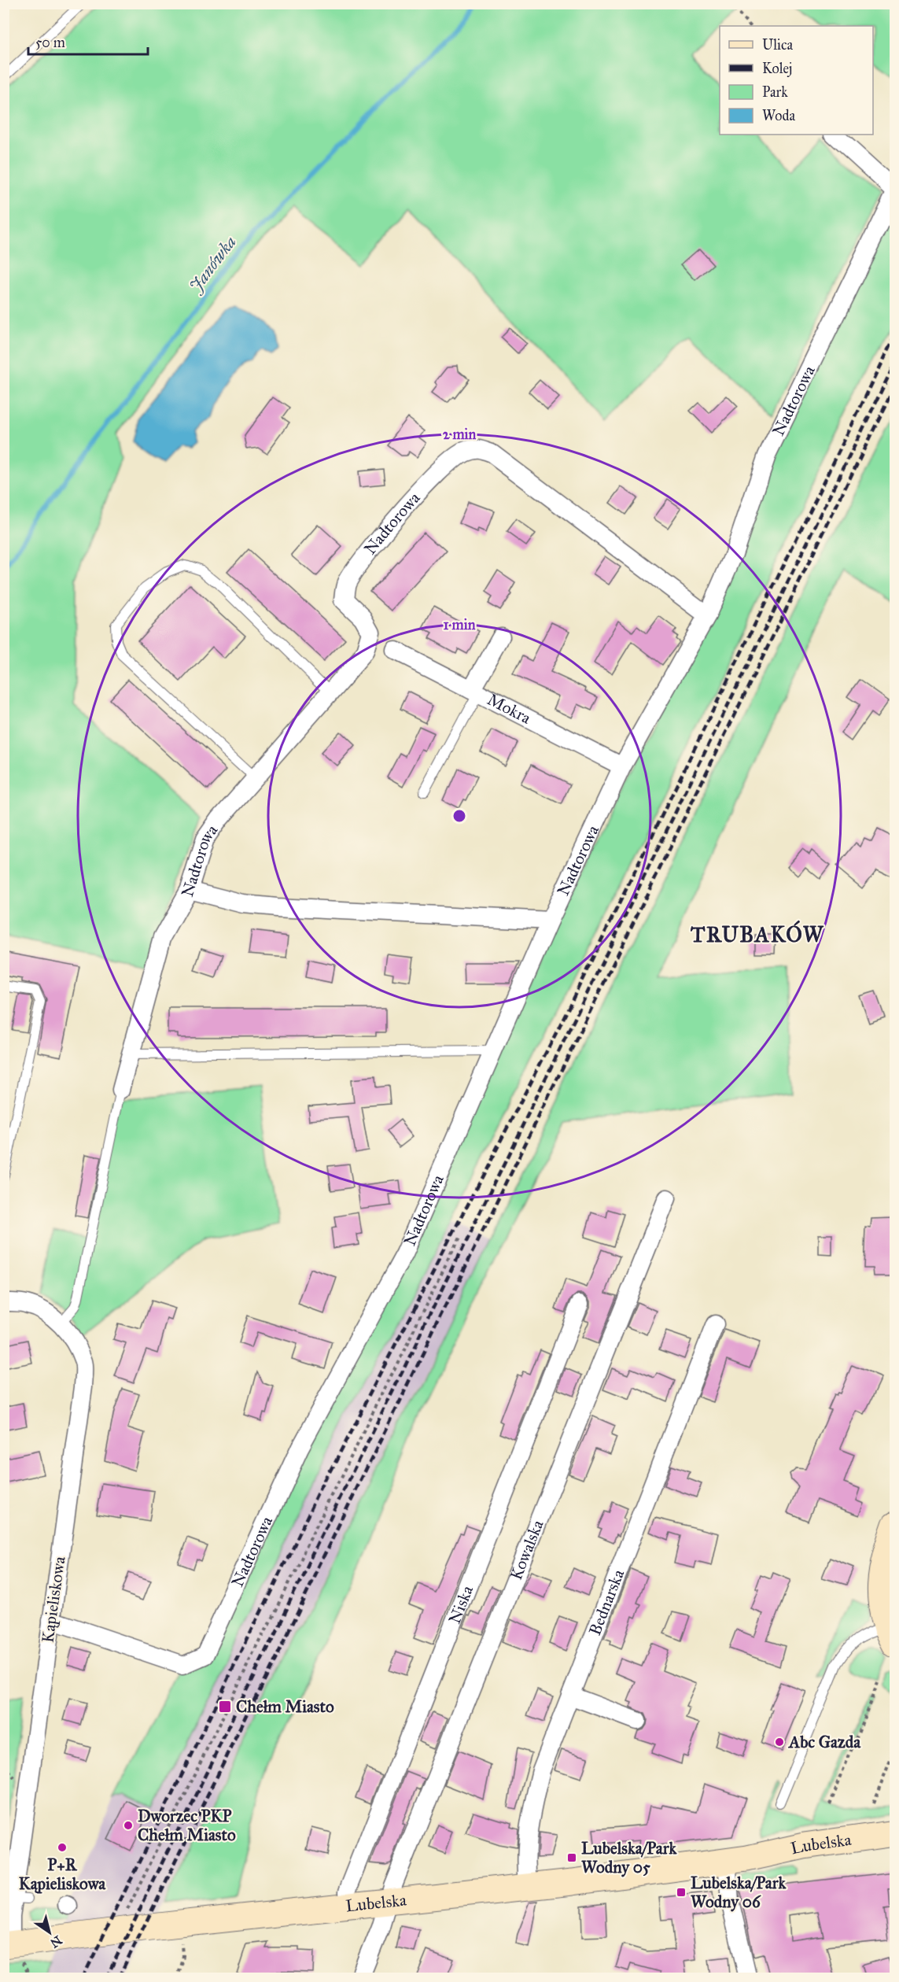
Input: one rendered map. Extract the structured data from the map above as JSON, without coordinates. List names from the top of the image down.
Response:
{
  "streets": {
    "main road": ["Lubelska"],
    "street": [
      "Nadtorowa",
      "Mokra",
      "Kowalska",
      "Kąpieliskowa",
      "Bednarska",
      "Niska"
    ]
  },
  "crossings": [
    ["Nadtorowa", "Mokra"],
    ["Nadtorowa", "Kąpieliskowa"],
    ["Kowalska", "Lubelska"],
    ["Kąpieliskowa", "Lubelska"],
    ["Bednarska", "Lubelska"],
    ["Niska", "Lubelska"]
  ],
  "districts": ["TRUBAKÓW"],
  "water": ["Janówka"],
  "places": {
    "transit": ["Chełm Miasto", "Lubelska/Park Wodny 05", "Lubelska/Park Wodny 06"],
    "other": ["Abc Gazda", "Dworzec PKP Chełm Miasto", "P+R Kąpieliskowa"]
  },
  "legend": [
    "Ulica",
    "Kolej",
    "Park",
    "Woda"
  ],
  "scale_bar": "50 m",
  "north": "bottom right",
  "rings": ["2 min", "1 min"]
}
